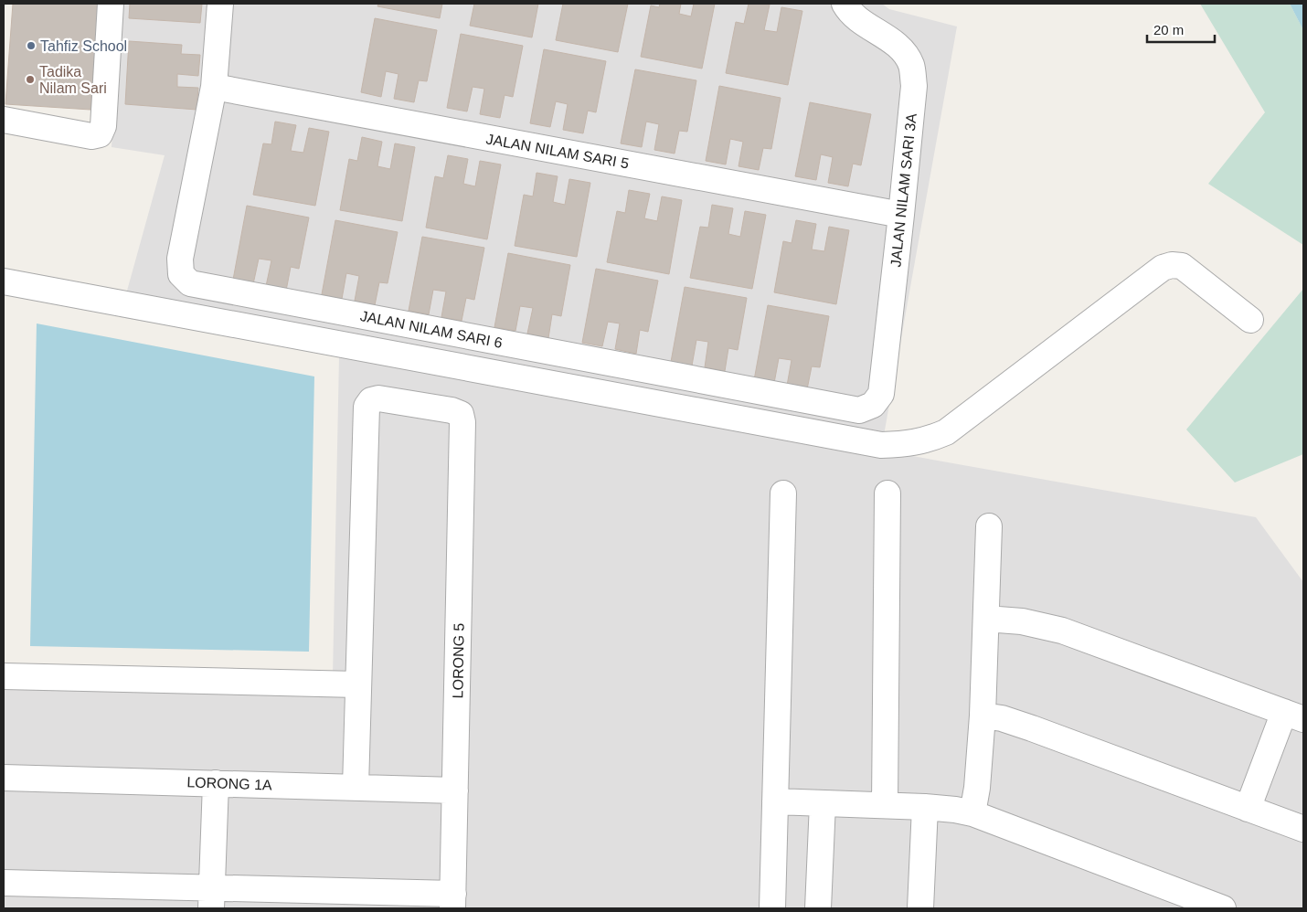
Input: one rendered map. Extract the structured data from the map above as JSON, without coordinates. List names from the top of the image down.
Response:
{
  "streets": {
    "street": [
      "JALAN NILAM SARI 5",
      "JALAN NILAM SARI 3A",
      "JALAN NILAM SARI 6",
      "LORONG 5",
      "LORONG 1A"
    ]
  },
  "crossings": [
    ["JALAN NILAM SARI 5", "JALAN NILAM SARI 3A"],
    ["JALAN NILAM SARI 5", "JALAN NILAM SARI 6"],
    ["JALAN NILAM SARI 3A", "JALAN NILAM SARI 6"],
    ["LORONG 5", "LORONG 1A"]
  ],
  "places": ["Tahfiz School", "Tadika Nilam Sari"],
  "scale_bar": "20 m"
}
